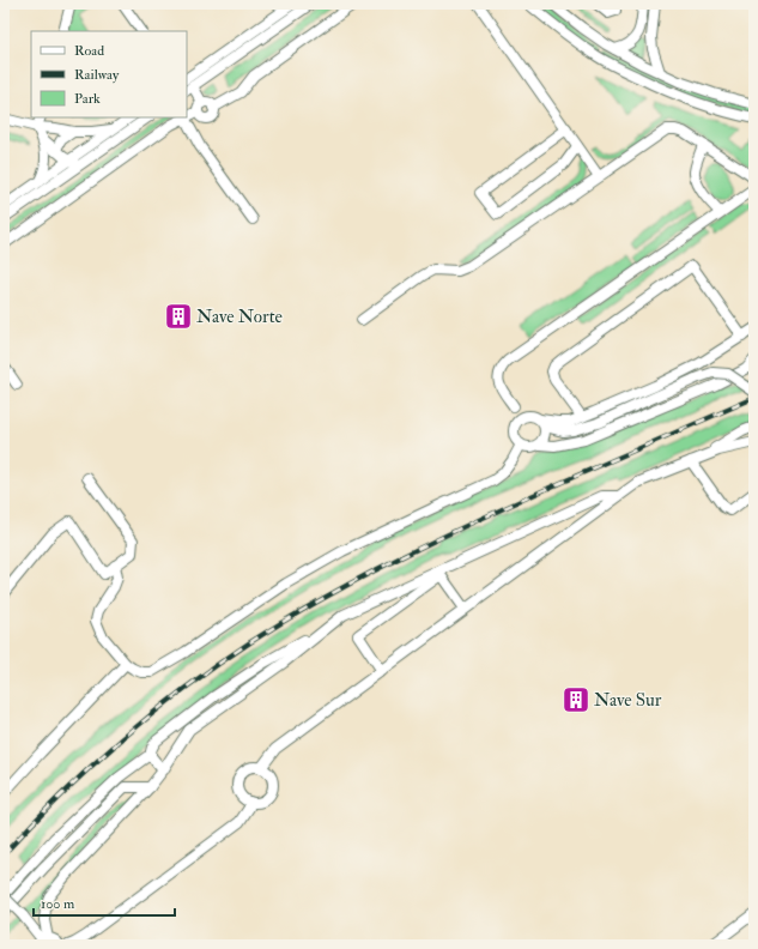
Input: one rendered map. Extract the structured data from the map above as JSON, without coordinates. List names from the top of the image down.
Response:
{
  "places": {
    "building": ["Nave Norte", "Nave Sur"]
  },
  "legend": ["Road", "Railway", "Park"],
  "scale_bar": "100 m"
}
